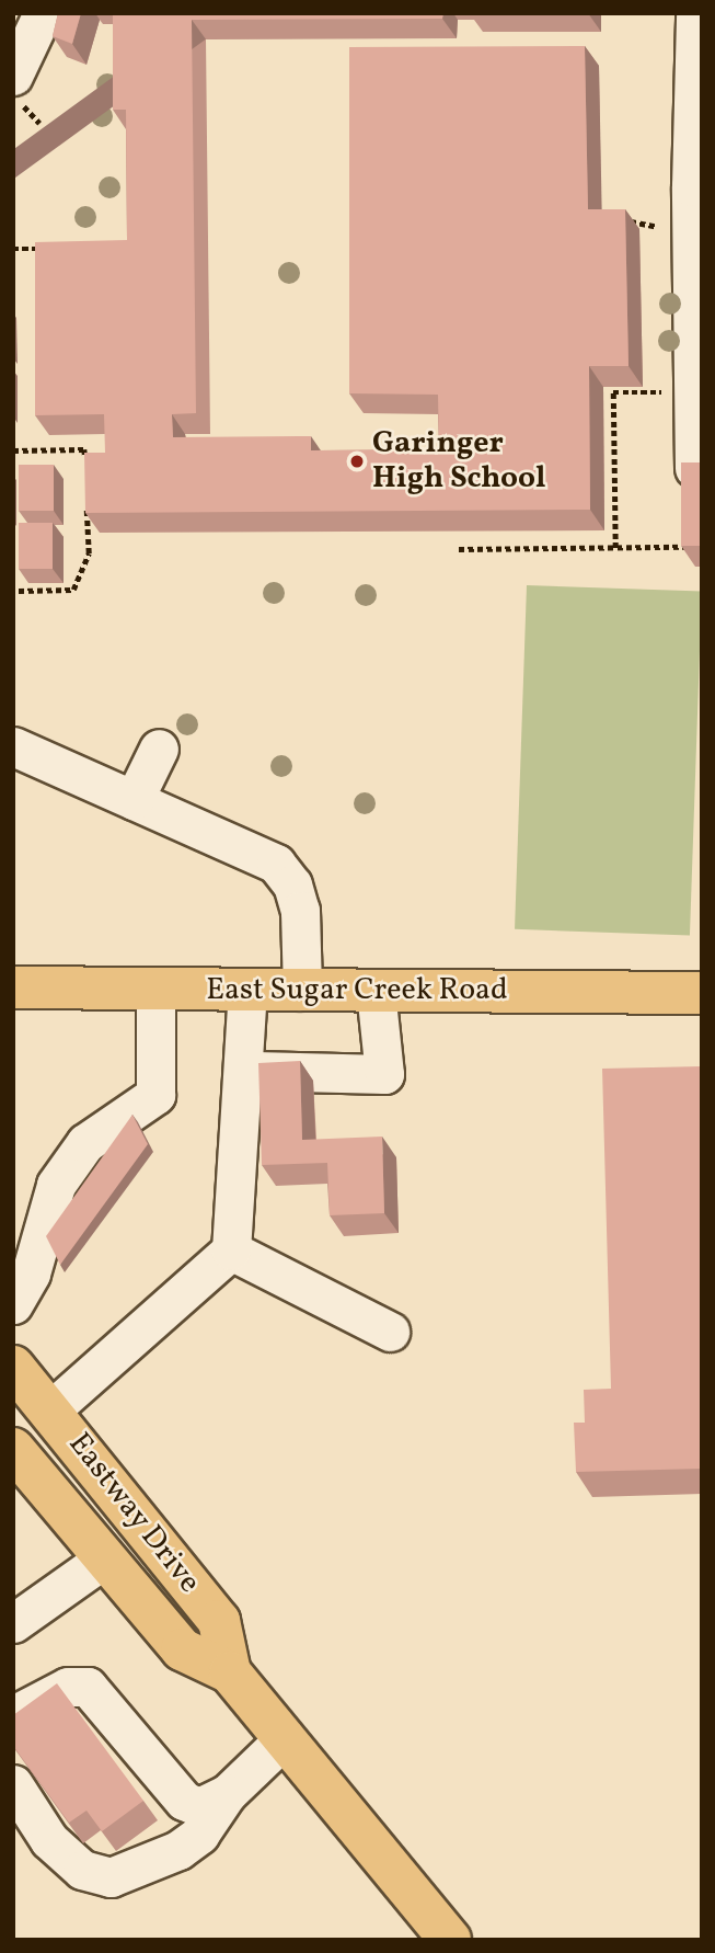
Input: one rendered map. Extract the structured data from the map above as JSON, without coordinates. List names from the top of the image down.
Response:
{
  "streets": {
    "main road": ["East Sugar Creek Road", "Eastway Drive"]
  },
  "places": ["Garinger High School"]
}
